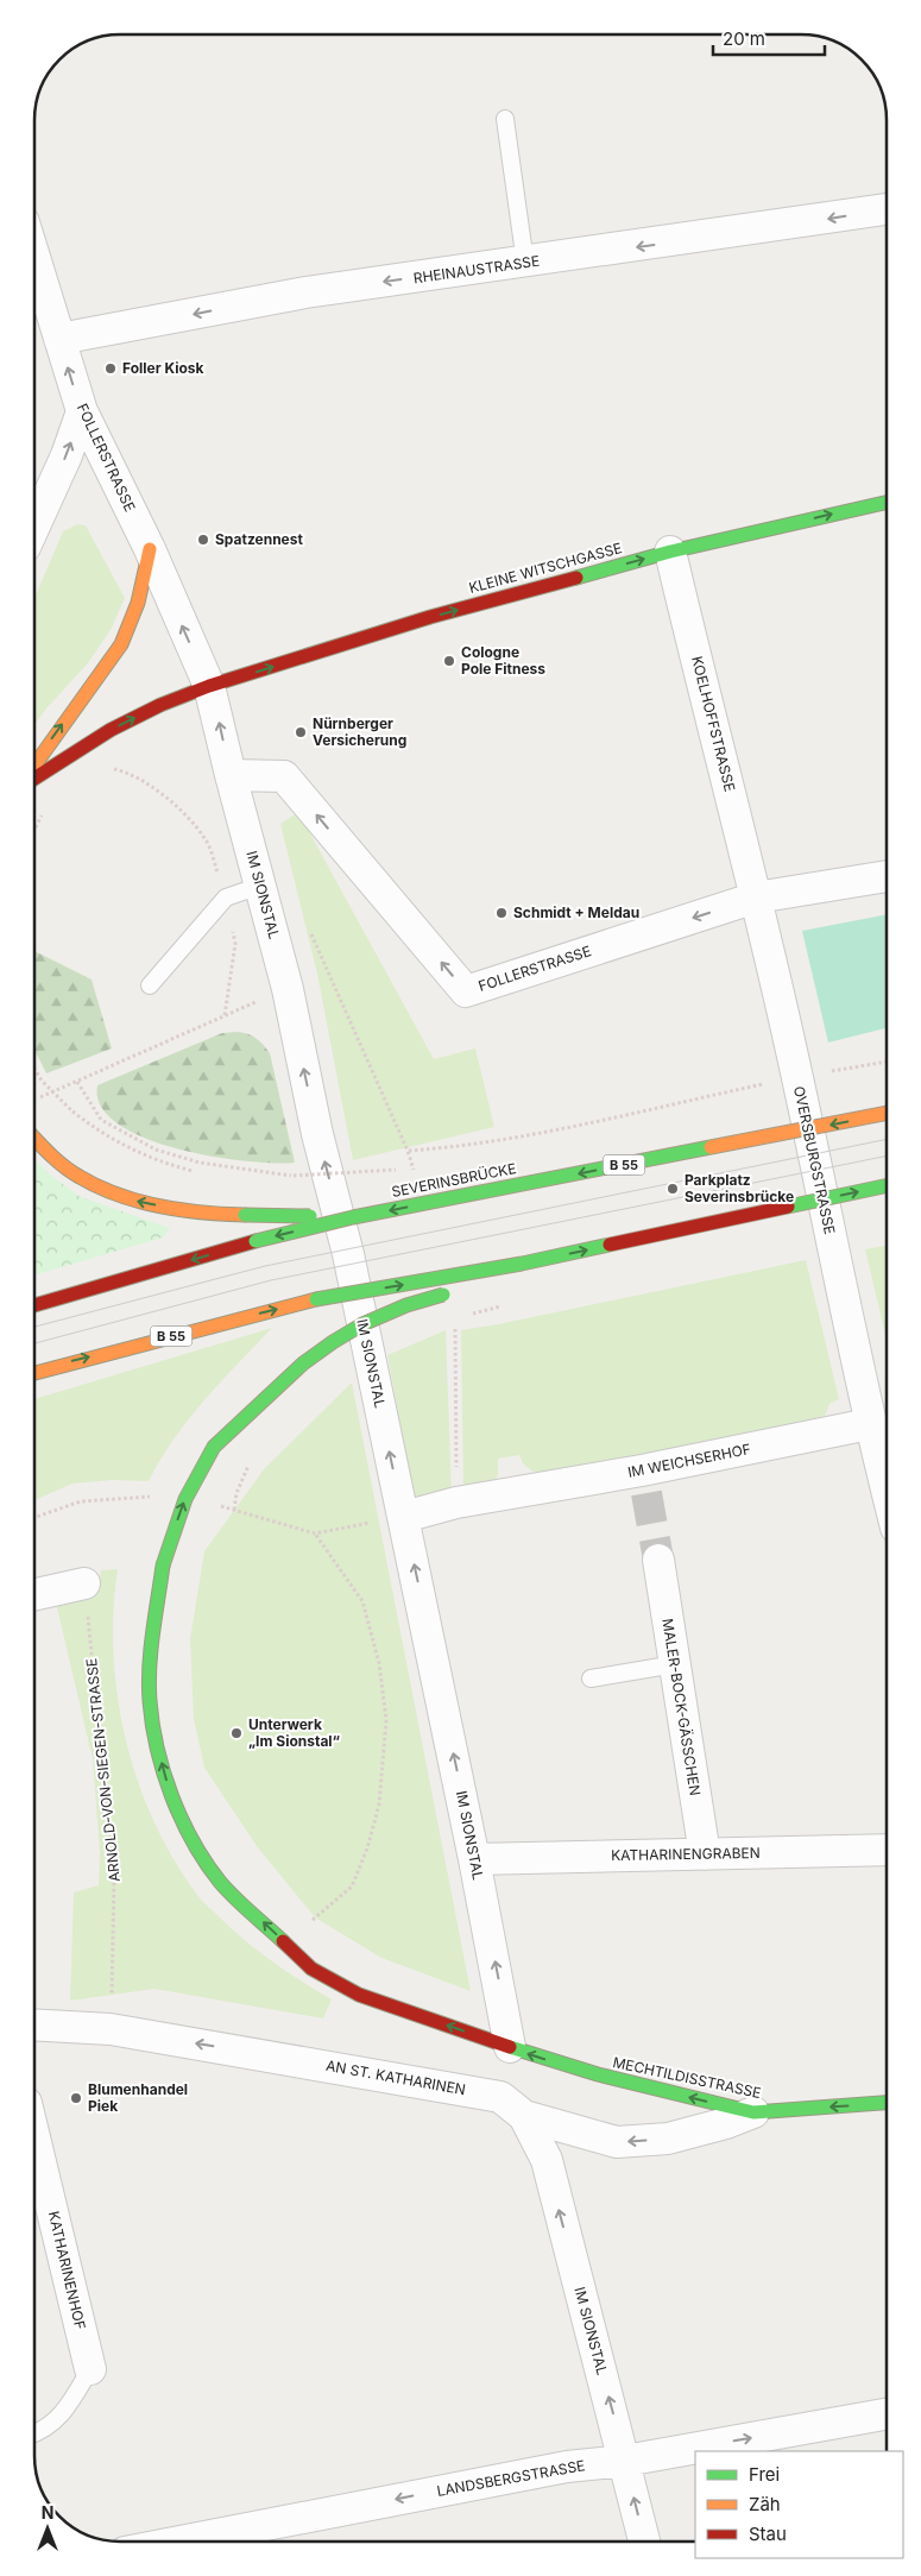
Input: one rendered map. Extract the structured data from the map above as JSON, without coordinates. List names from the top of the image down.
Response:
{
  "streets": {
    "main road": [
      "KLEINE WITSCHGASSE",
      "B 55",
      "SEVERINSBRÜCKE",
      "MECHTILDISSTRASSE"
    ],
    "street": [
      "RHEINAUSTRASSE",
      "FOLLERSTRASSE",
      "KOELHOFFSTRASSE",
      "IM SIONSTAL",
      "OVERSBURGSTRASSE",
      "IM WEICHSERHOF",
      "MALER-BOCK-GÄSSCHEN",
      "KATHARINENGRABEN",
      "AN ST. KATHARINEN",
      "KATHARINENHOF",
      "LANDSBERGSTRASSE"
    ],
    "path": ["ARNOLD-VON-SIEGEN-STRASSE"]
  },
  "crossings": [
    ["RHEINAUSTRASSE", "FOLLERSTRASSE"],
    ["FOLLERSTRASSE", "KLEINE WITSCHGASSE"],
    ["FOLLERSTRASSE", "KOELHOFFSTRASSE"],
    ["FOLLERSTRASSE", "IM SIONSTAL"],
    ["FOLLERSTRASSE", "OVERSBURGSTRASSE"],
    ["KLEINE WITSCHGASSE", "KOELHOFFSTRASSE"],
    ["KLEINE WITSCHGASSE", "IM SIONSTAL"],
    ["KOELHOFFSTRASSE", "OVERSBURGSTRASSE"],
    ["IM SIONSTAL", "IM WEICHSERHOF"],
    ["IM SIONSTAL", "KATHARINENGRABEN"],
    ["IM SIONSTAL", "AN ST. KATHARINEN"],
    ["IM SIONSTAL", "MECHTILDISSTRASSE"],
    ["IM SIONSTAL", "LANDSBERGSTRASSE"],
    ["OVERSBURGSTRASSE", "IM WEICHSERHOF"],
    ["B 55", "MECHTILDISSTRASSE"],
    ["MALER-BOCK-GÄSSCHEN", "KATHARINENGRABEN"],
    ["ARNOLD-VON-SIEGEN-STRASSE", "AN ST. KATHARINEN"],
    ["AN ST. KATHARINEN", "MECHTILDISSTRASSE"]
  ],
  "one_way": [
    "RHEINAUSTRASSE",
    "KLEINE WITSCHGASSE",
    "IM SIONSTAL",
    "AN ST. KATHARINEN"
  ],
  "places": [
    "Foller Kiosk",
    "Spatzennest",
    "Cologne Pole Fitness",
    "Nürnberger Versicherung",
    "Schmidt + Meldau",
    "Parkplatz Severinsbrücke",
    "Unterwerk „Im Sionstal“",
    "Blumenhandel Piek"
  ],
  "legend": ["Frei", "Zäh", "Stau"],
  "scale_bar": "20 m",
  "north": "top"
}
